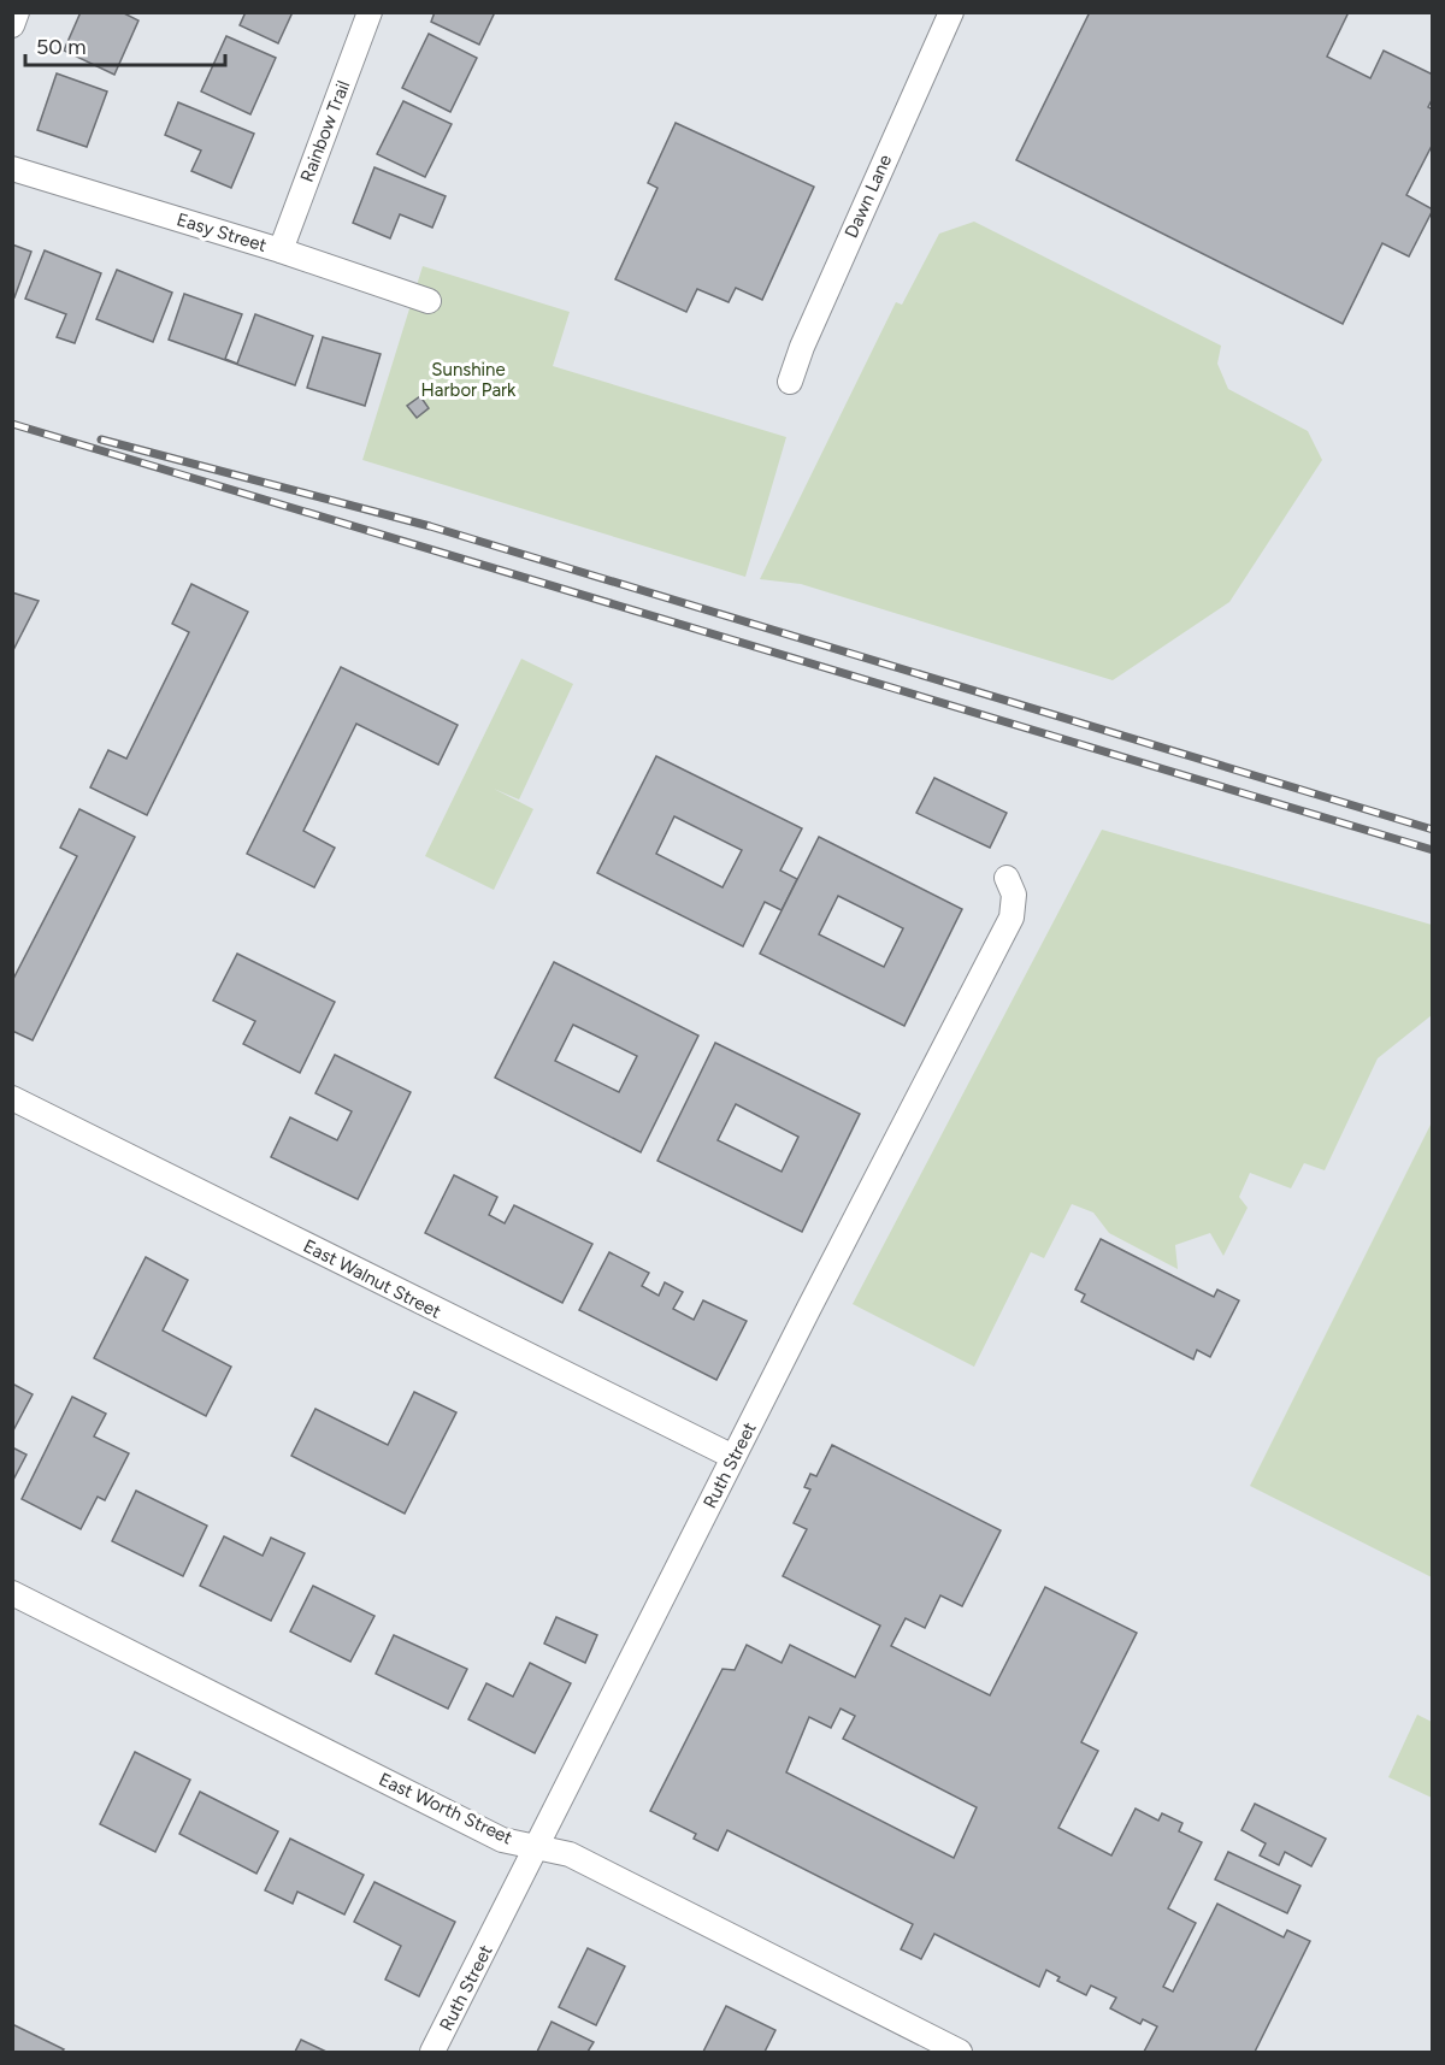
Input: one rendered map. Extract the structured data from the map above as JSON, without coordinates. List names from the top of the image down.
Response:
{
  "streets": {
    "street": [
      "Rainbow Trail",
      "Dawn Lane",
      "Easy Street",
      "East Walnut Street",
      "Ruth Street",
      "East Worth Street"
    ]
  },
  "crossings": [
    ["Rainbow Trail", "Easy Street"],
    ["East Walnut Street", "Ruth Street"],
    ["Ruth Street", "East Worth Street"]
  ],
  "parks": ["Sunshine Harbor Park"],
  "scale_bar": "50 m"
}
